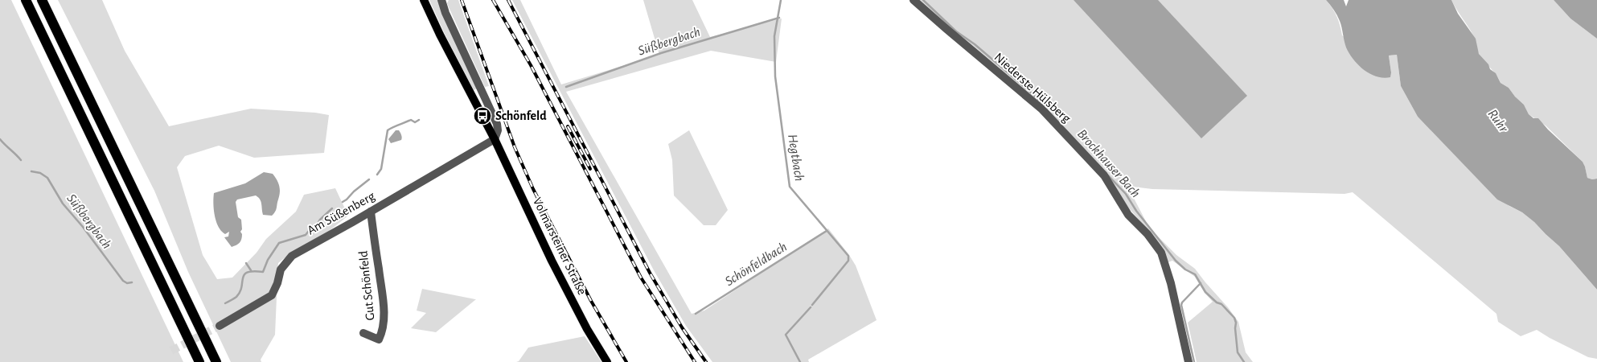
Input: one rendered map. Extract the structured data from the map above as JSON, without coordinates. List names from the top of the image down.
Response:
{
  "streets": {
    "main road": ["Volmarsteiner Straße"],
    "street": ["Niederste Hülsberg", "Am Süßenberg", "Gut Schönfeld"]
  },
  "crossings": [
    ["Am Süßenberg", "Volmarsteiner Straße"],
    ["Am Süßenberg", "Gut Schönfeld"]
  ],
  "water": [
    "Süßbergbach",
    "Ruhr",
    "Hegtbach",
    "Brockhauser Bach",
    "Schönfeldbach"
  ],
  "places": {
    "bus stop": ["Schönfeld"]
  }
}
